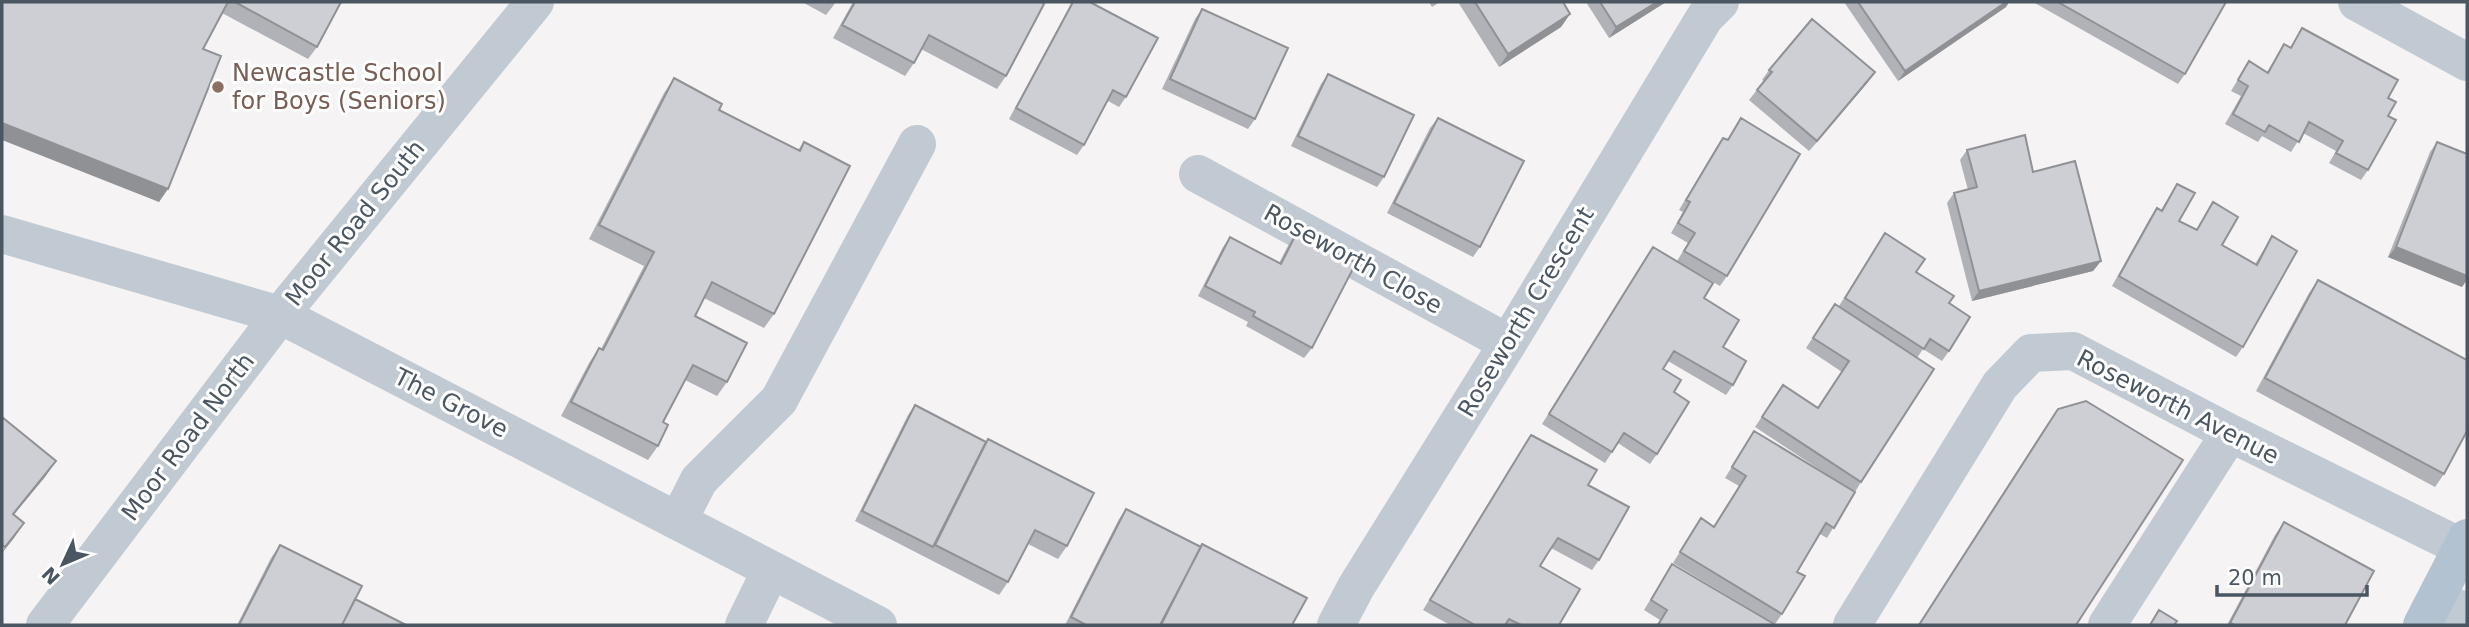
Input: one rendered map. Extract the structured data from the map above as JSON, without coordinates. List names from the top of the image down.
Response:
{
  "streets": {
    "street": [
      "Moor Road South",
      "Roseworth Close",
      "Roseworth Crescent",
      "The Grove",
      "Roseworth Avenue",
      "Moor Road North"
    ]
  },
  "crossings": [
    ["Moor Road South", "The Grove"],
    ["Moor Road South", "Moor Road North"],
    ["Roseworth Close", "Roseworth Crescent"],
    ["The Grove", "Moor Road North"]
  ],
  "places": ["Newcastle School for Boys (Seniors)"],
  "scale_bar": "20 m",
  "north": "bottom left"
}
